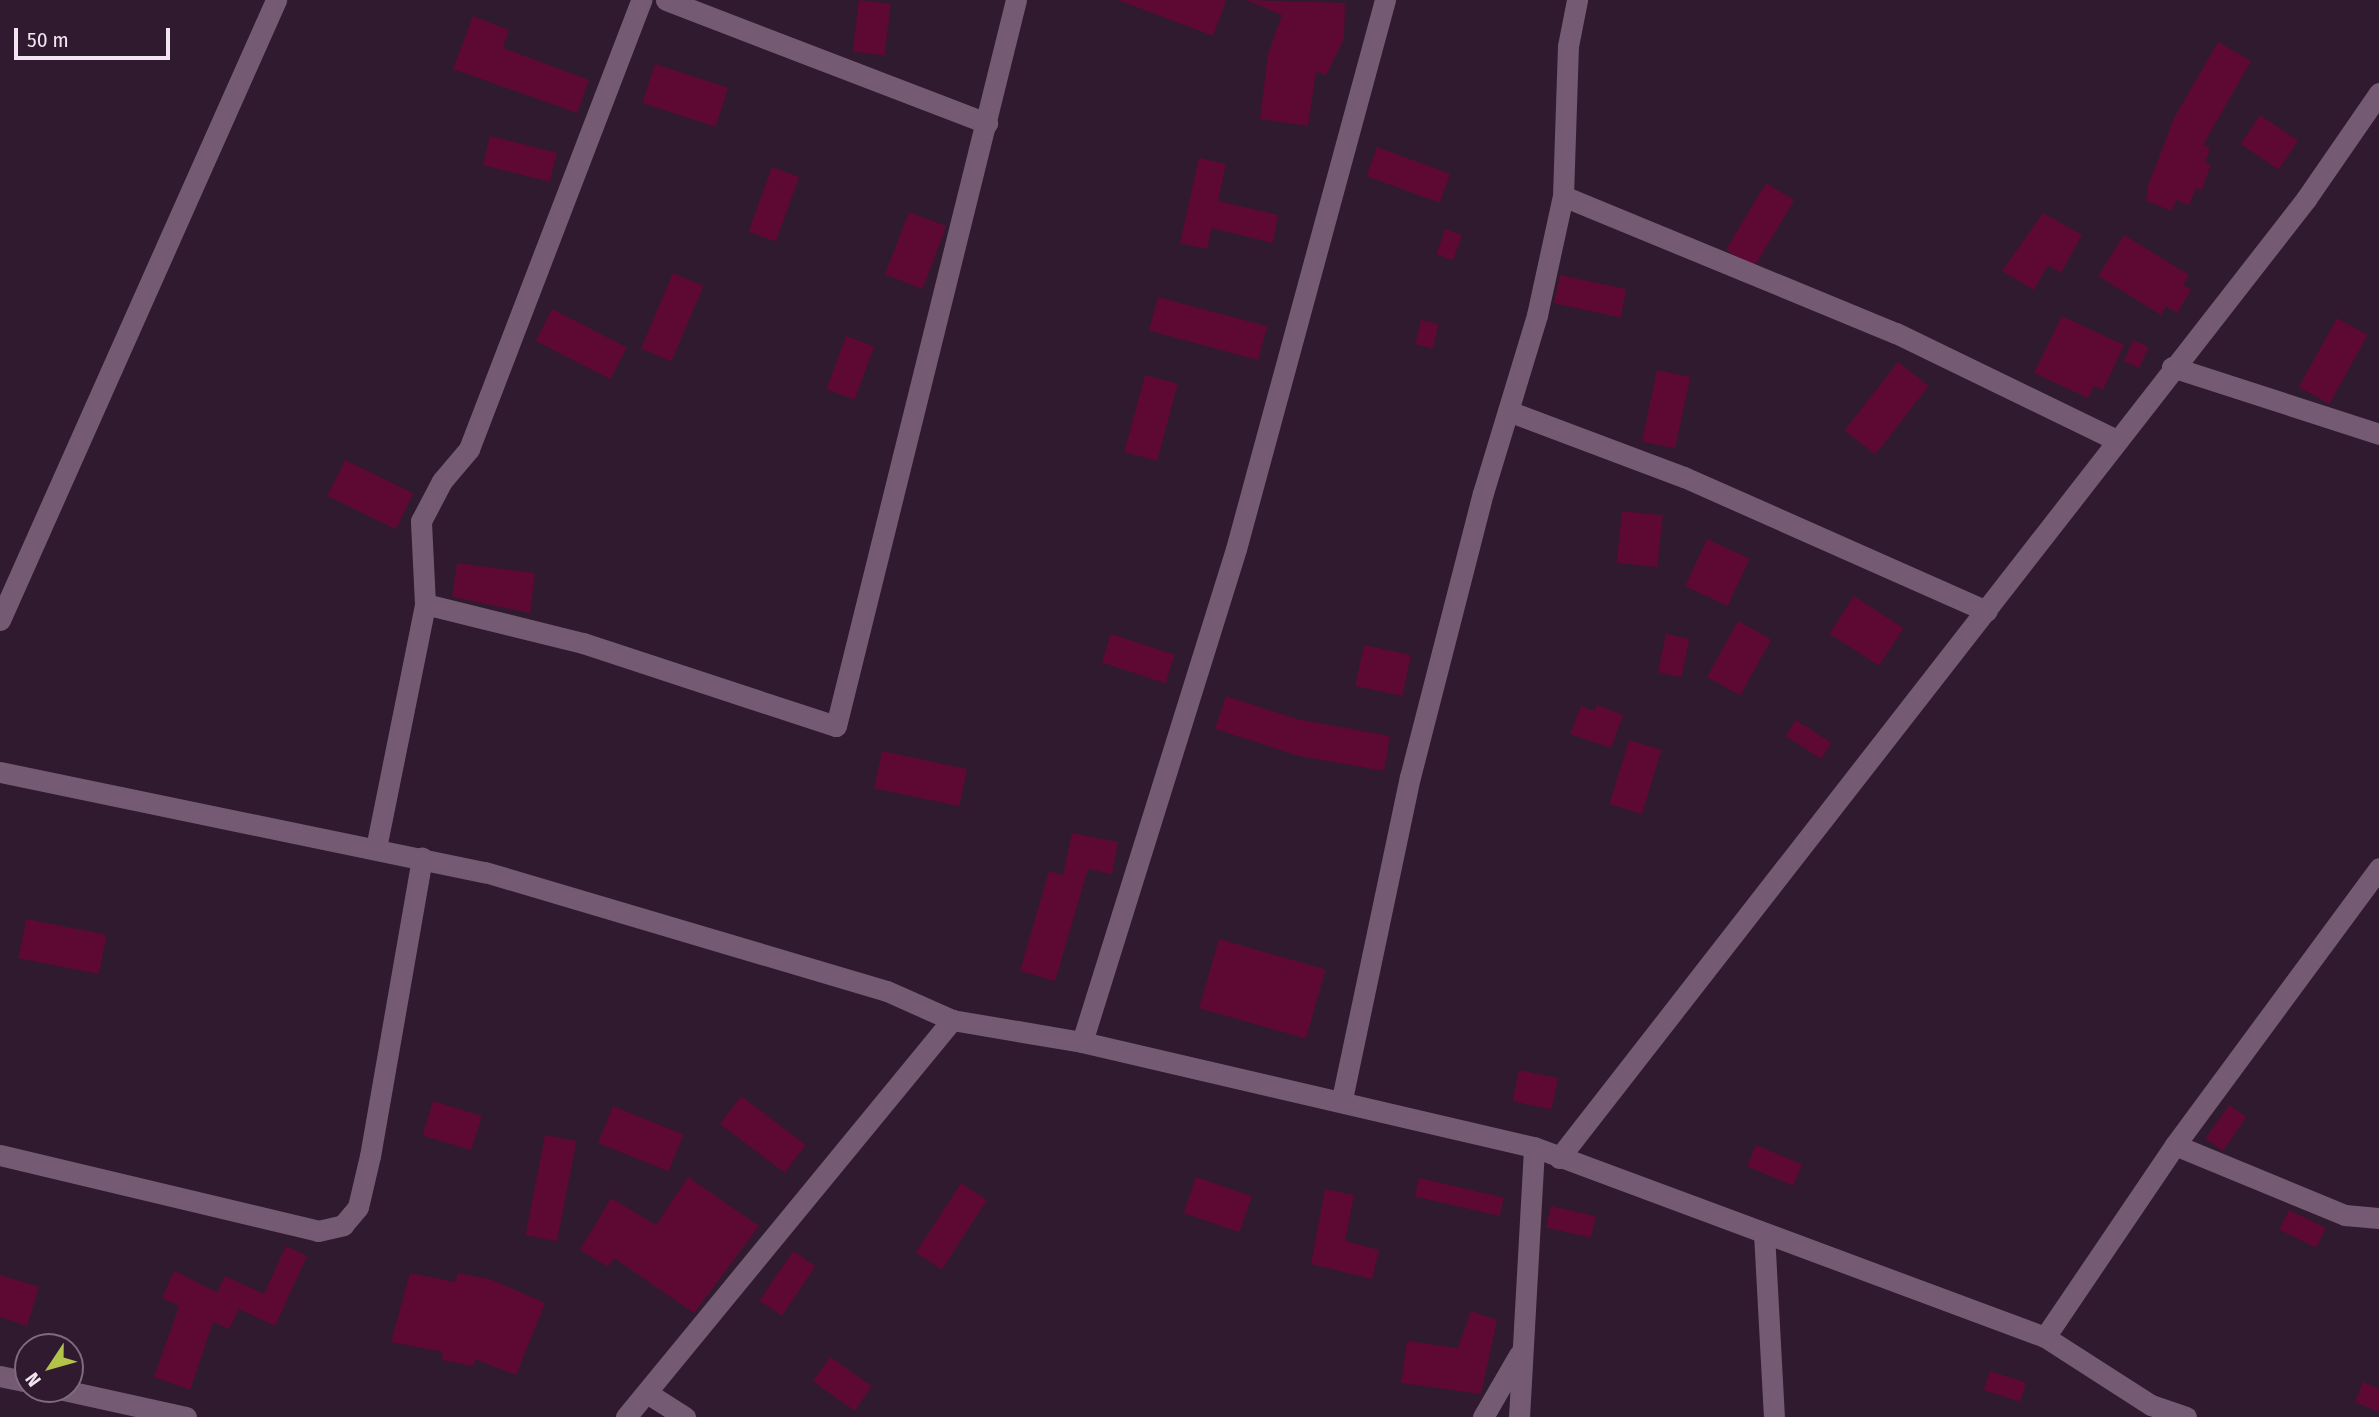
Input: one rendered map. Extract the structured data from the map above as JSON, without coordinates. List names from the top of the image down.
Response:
{
  "scale_bar": "50 m",
  "north": "bottom left"
}
